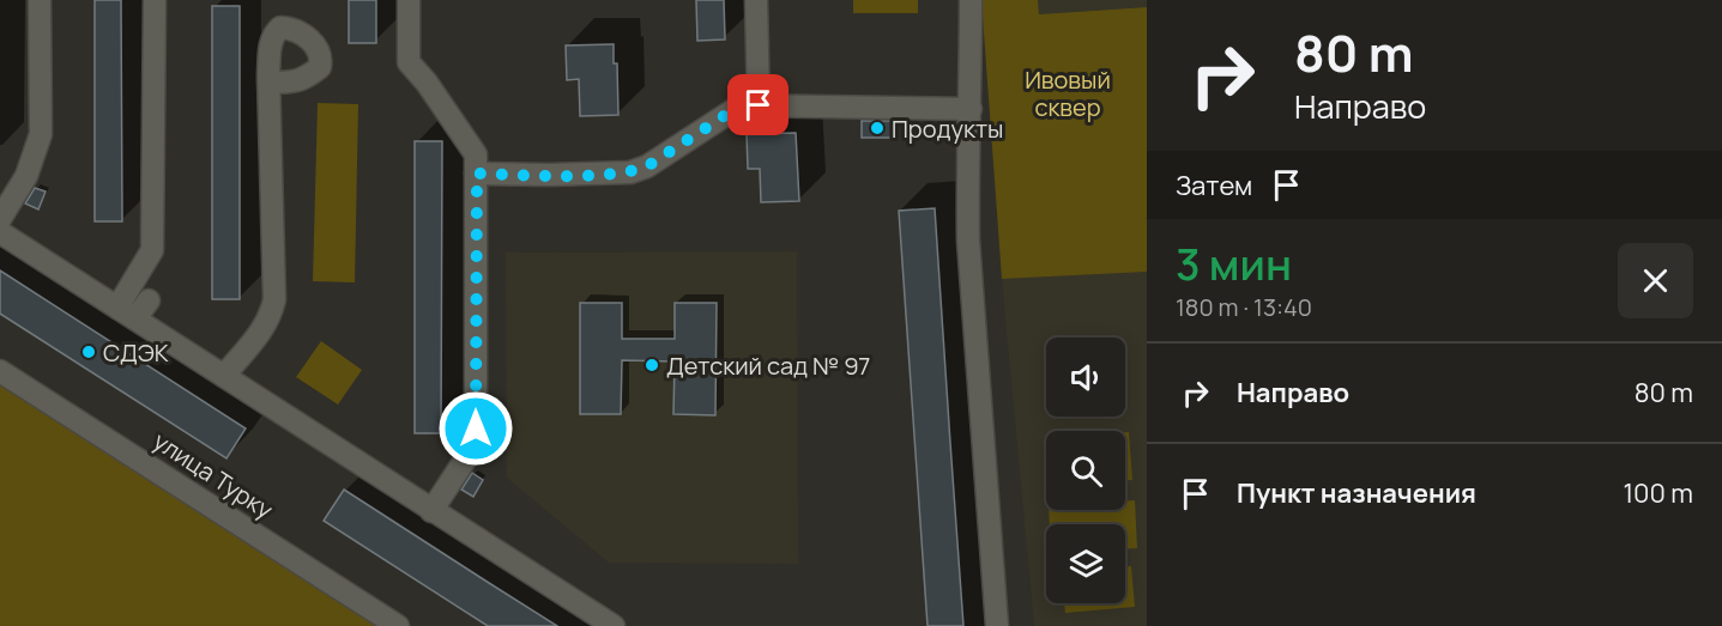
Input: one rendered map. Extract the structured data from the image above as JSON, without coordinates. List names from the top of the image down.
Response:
{
  "streets": {
    "street": ["улица Турку"]
  },
  "parks": ["Ивовый сквер"],
  "places": ["Продукты", "СДЭК", "Детский сад № 97"],
  "page": {
    "turn": ["80 m", "Направо"],
    "then": "Затем",
    "heading": ["3 мин", "180 m · 13:40"],
    "list": [
      {
        "name": "Направо",
        "value": "80 m"
      },
      {
        "name": "Пункт назначения",
        "value": "100 m"
      }
    ]
  }
}
